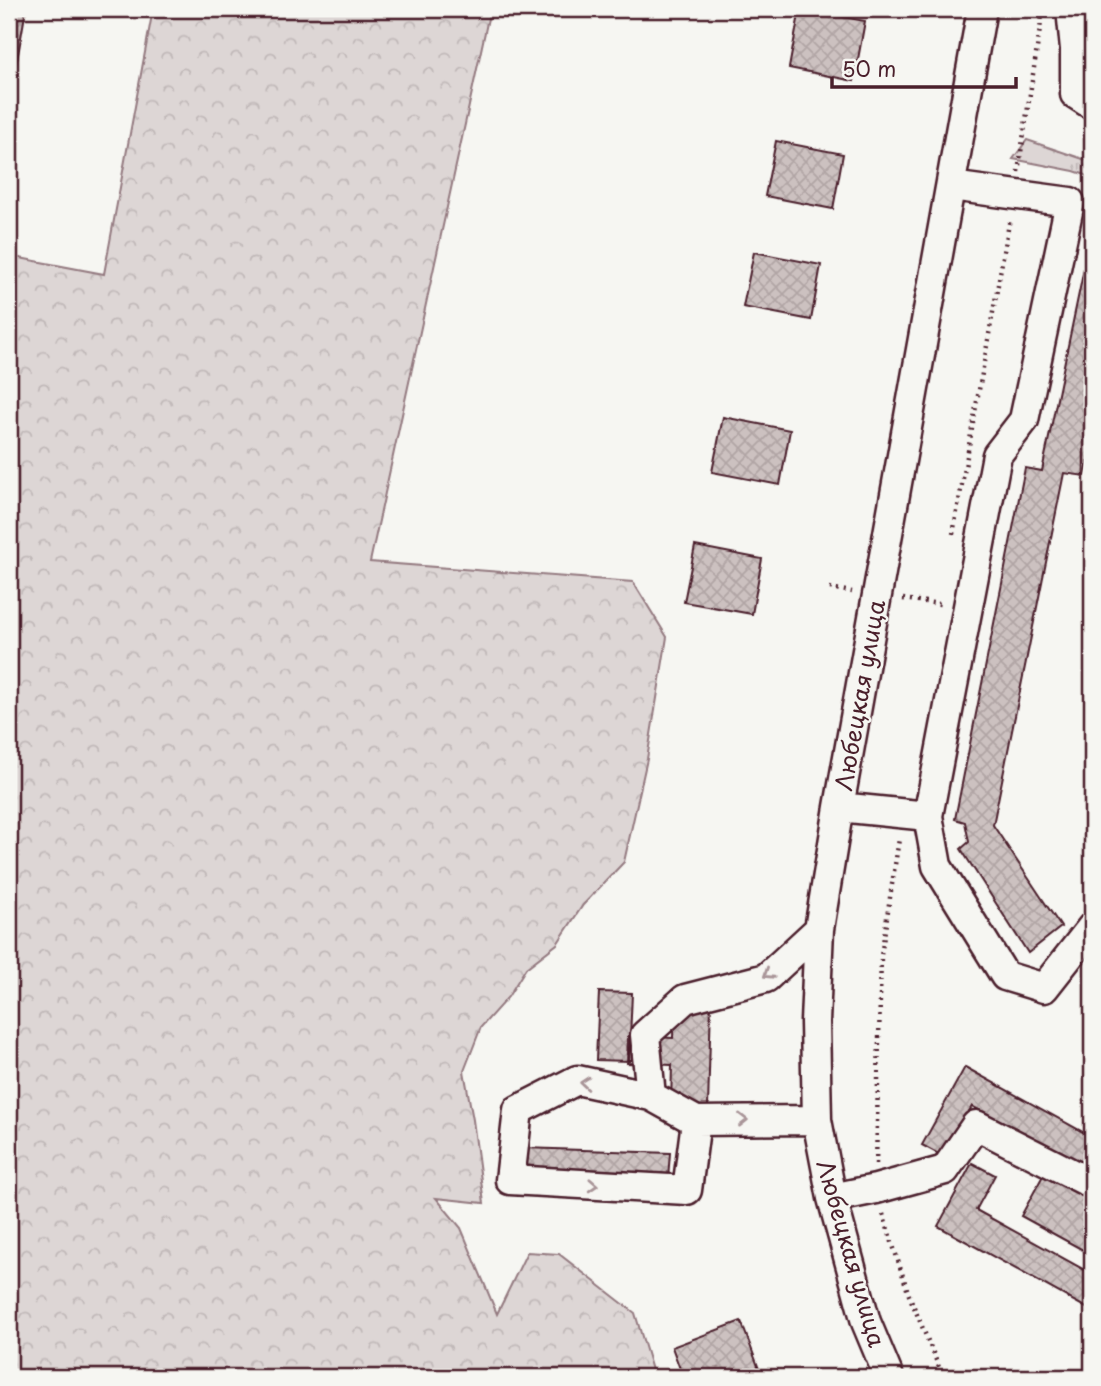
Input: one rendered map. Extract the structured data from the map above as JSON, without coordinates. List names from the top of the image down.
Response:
{
  "streets": {
    "street": ["Любецкая улица"]
  },
  "scale_bar": "50 m"
}
